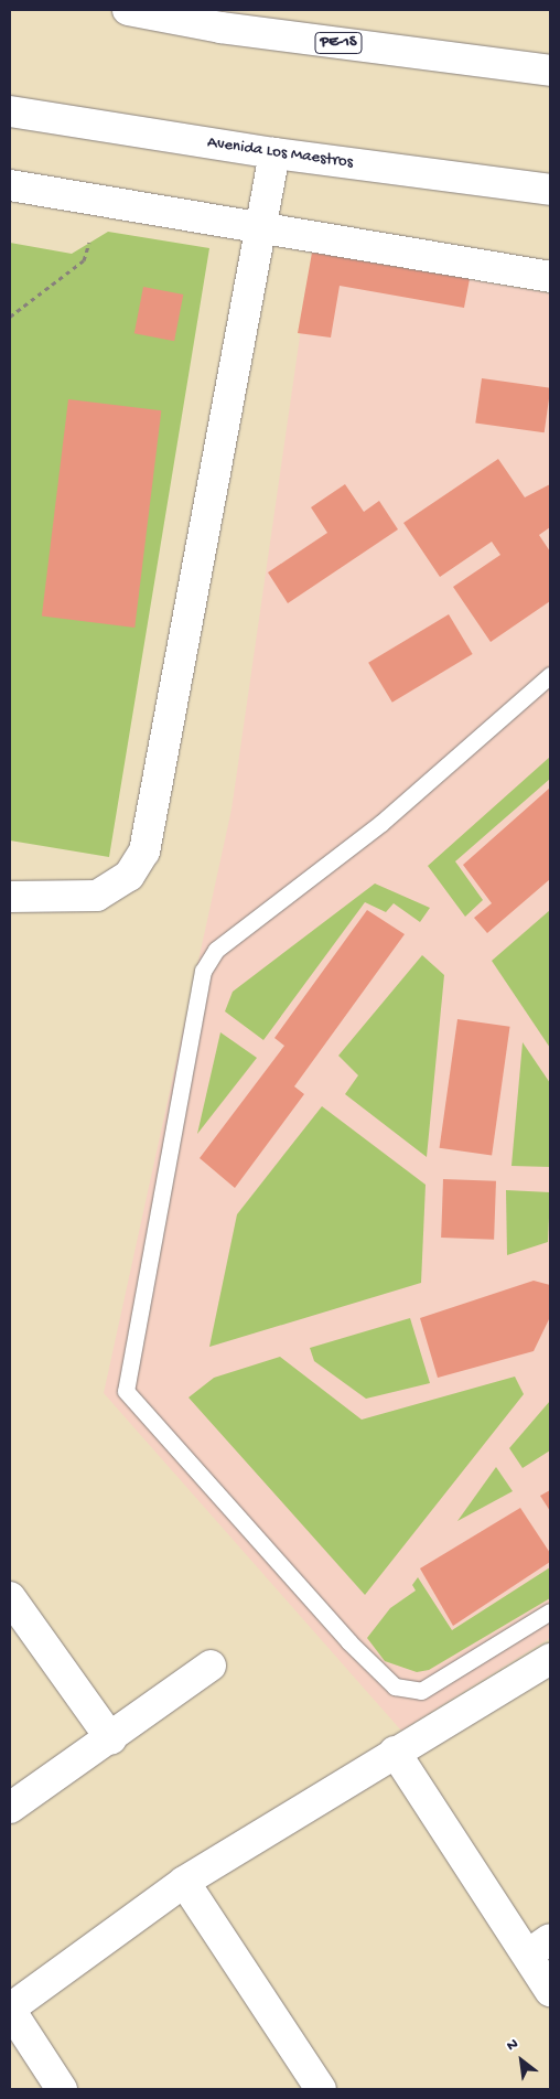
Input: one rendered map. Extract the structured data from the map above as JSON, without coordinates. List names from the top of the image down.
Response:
{
  "streets": {
    "main road": ["PE-1S", "Avenida Los Maestros"]
  },
  "north": "top left"
}
